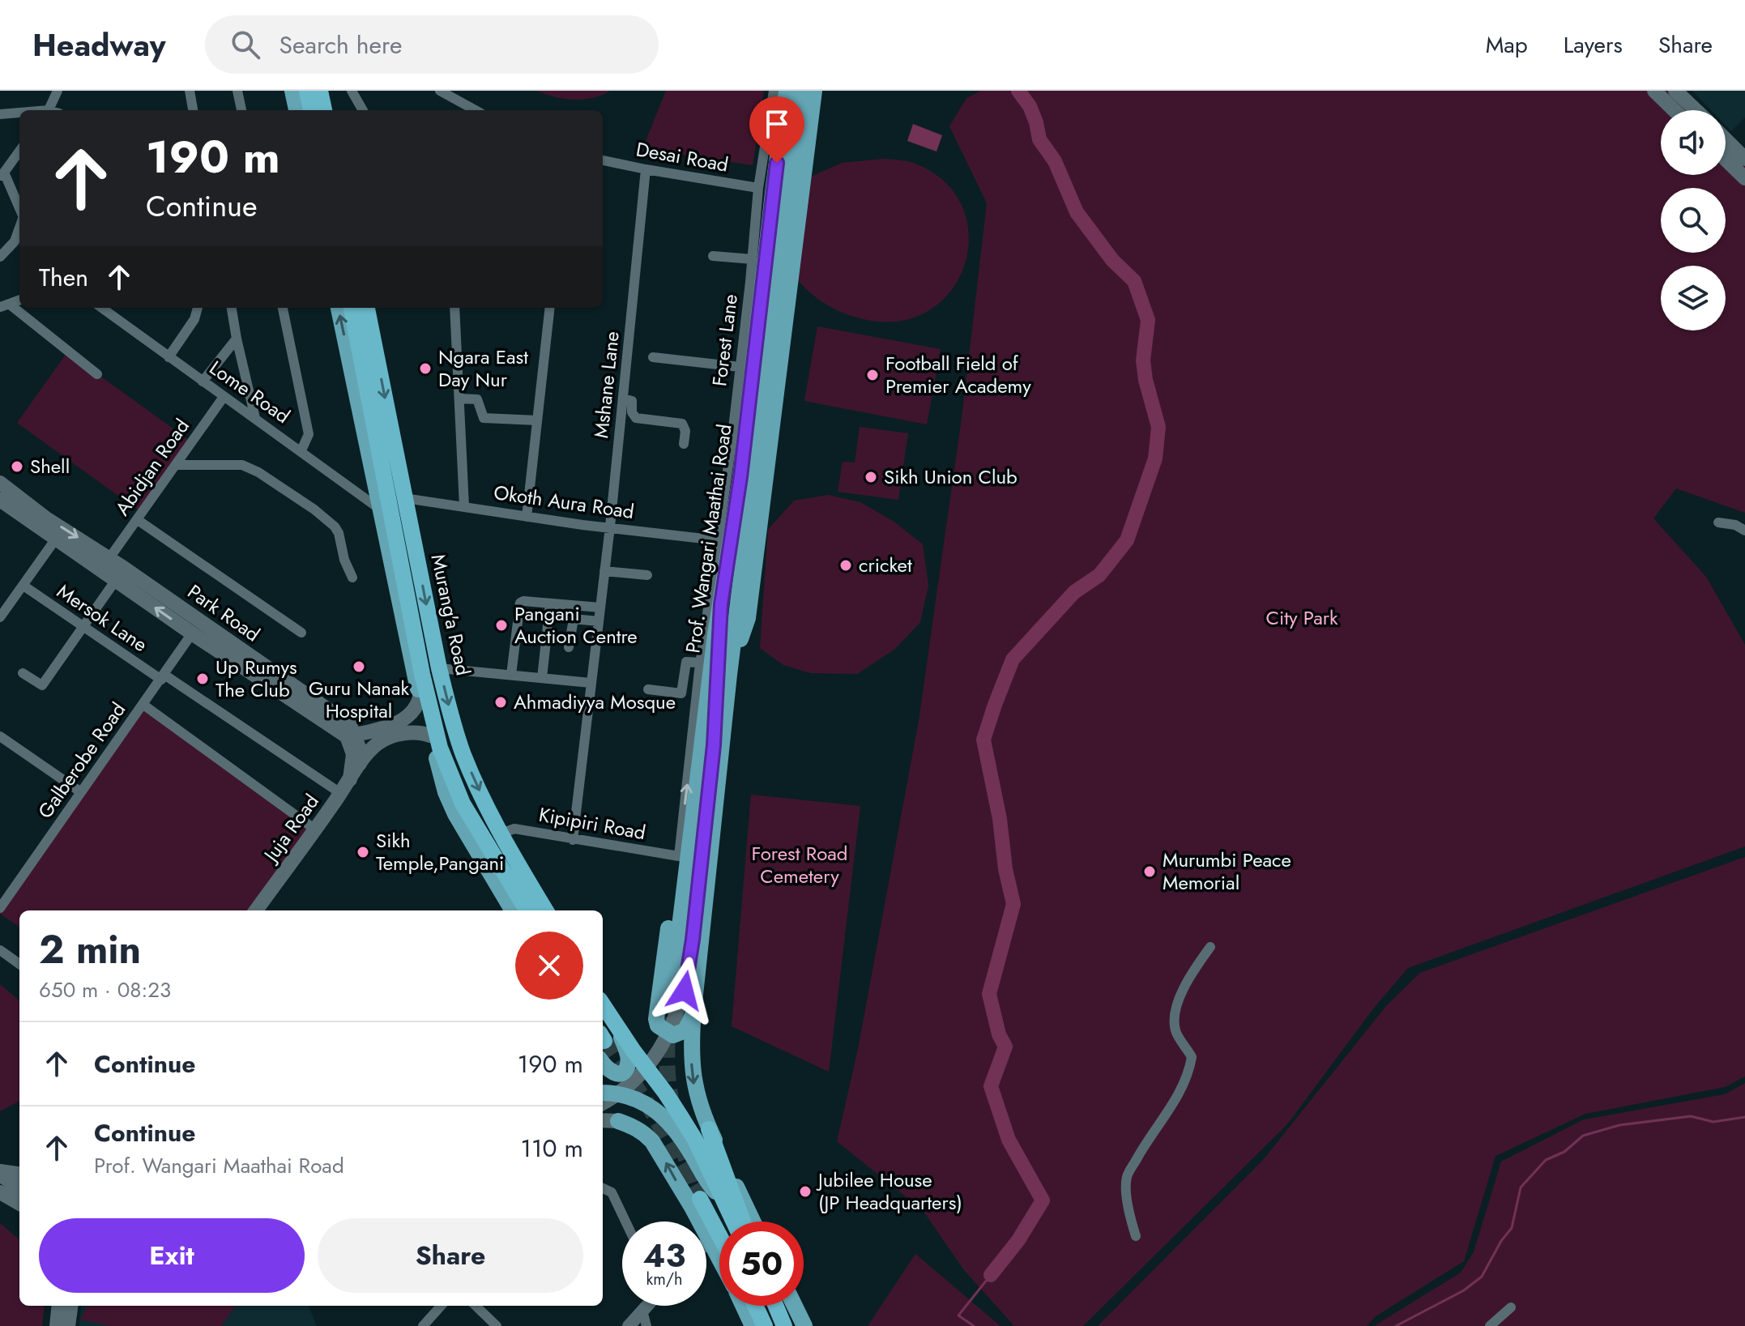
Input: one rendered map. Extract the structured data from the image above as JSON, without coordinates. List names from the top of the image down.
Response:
{
  "streets": {
    "highway": ["Prof. Wangari Maathai Road", "Murang'a Road"],
    "main road": ["Park Road", "Juja Road"],
    "street": [
      "Desai Road",
      "Forest Lane",
      "Mshane Lane",
      "Lome Road",
      "Abidjan Road",
      "Okoth Aura Road",
      "Mersok Lane",
      "Galberobe Road",
      "Kipipiri Road"
    ]
  },
  "crossings": [
    ["Desai Road", "Forest Lane"],
    ["Desai Road", "Mshane Lane"],
    ["Forest Lane", "Okoth Aura Road"],
    ["Forest Lane", "Prof. Wangari Maathai Road"],
    ["Mshane Lane", "Okoth Aura Road"],
    ["Mshane Lane", "Kipipiri Road"],
    ["Lome Road", "Abidjan Road"],
    ["Lome Road", "Murang'a Road"],
    ["Abidjan Road", "Park Road"],
    ["Okoth Aura Road", "Murang'a Road"],
    ["Prof. Wangari Maathai Road", "Kipipiri Road"],
    ["Park Road", "Galberobe Road"],
    ["Murang'a Road", "Kipipiri Road"],
    ["Murang'a Road", "Juja Road"],
    ["Mersok Lane", "Galberobe Road"],
    ["Mersok Lane", "Juja Road"]
  ],
  "parks": ["City Park", "Forest Road Cemetery"],
  "places": [
    "Ngara East Day Nur",
    "Football Field of Premier Academy",
    "Shell",
    "Sikh Union Club",
    "cricket",
    "Pangani Auction Centre",
    "Guru Nanak Hospital",
    "Up Rumys The Club",
    "Ahmadiyya Mosque",
    "Sikh Temple,Pangani",
    "Murumbi Peace Memorial",
    "Jubilee House (JP Headquarters)"
  ],
  "page": {
    "header": "Headway",
    "search": "Search here",
    "nav": ["Map", "Layers", "Share"],
    "turn": ["190 m", "Continue"],
    "then": "Then",
    "heading": ["2 min", "650 m · 08:23"],
    "list": [
      {
        "name": "Continue",
        "value": "190 m"
      },
      {
        "name": "Continue",
        "note": "Prof. Wangari Maathai Road",
        "value": "110 m"
      }
    ],
    "buttons": ["Exit", "Share"],
    "speed": "43 km/h",
    "limit": "50"
  }
}
